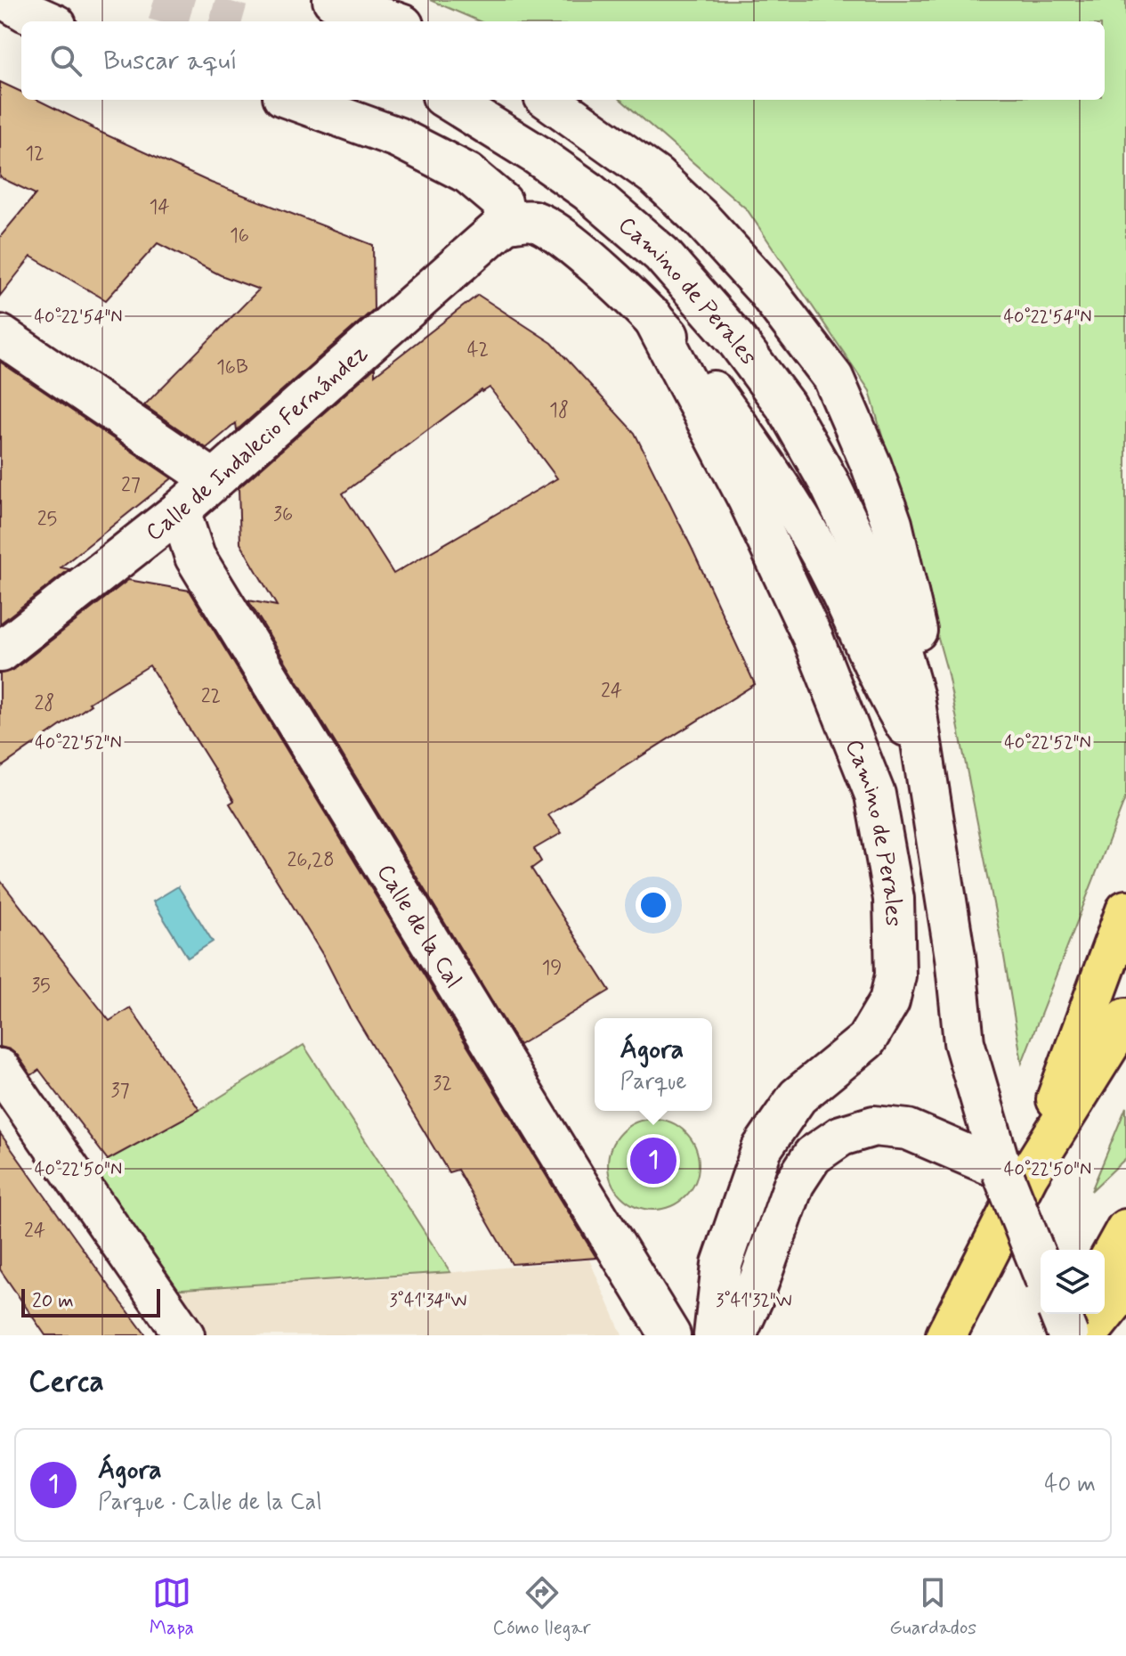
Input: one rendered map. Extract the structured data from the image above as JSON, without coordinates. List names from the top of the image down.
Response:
{
  "streets": {
    "street": ["Camino de Perales", "Calle de Indalecio Fernández", "Calle de la Cal"]
  },
  "crossings": [
    ["Camino de Perales", "Calle de Indalecio Fernández"],
    ["Calle de Indalecio Fernández", "Calle de la Cal"]
  ],
  "house_numbers": [
    "12",
    "14",
    "16",
    "42",
    "16B",
    "18",
    "27",
    "36",
    "25",
    "24",
    "22",
    "28",
    "26,28",
    "19",
    "35",
    "32",
    "37",
    "24"
  ],
  "scale_bar": "20 m",
  "page": {
    "search": "Buscar aquí",
    "popup": ["Ágora", "Parque"],
    "pins": "1",
    "scale": "20 m",
    "heading": "Cerca",
    "list": [
      {
        "mark": "1",
        "name": "Ágora",
        "note": "Parque · Calle de la Cal",
        "value": "40 m"
      }
    ],
    "nav": ["Mapa", "Cómo llegar", "Guardados"]
  },
  "coordinates": [
    "40°22'54\"N",
    "40°22'52\"N",
    "40°22'50\"N",
    "3°41'34\"W",
    "3°41'32\"W"
  ]
}
